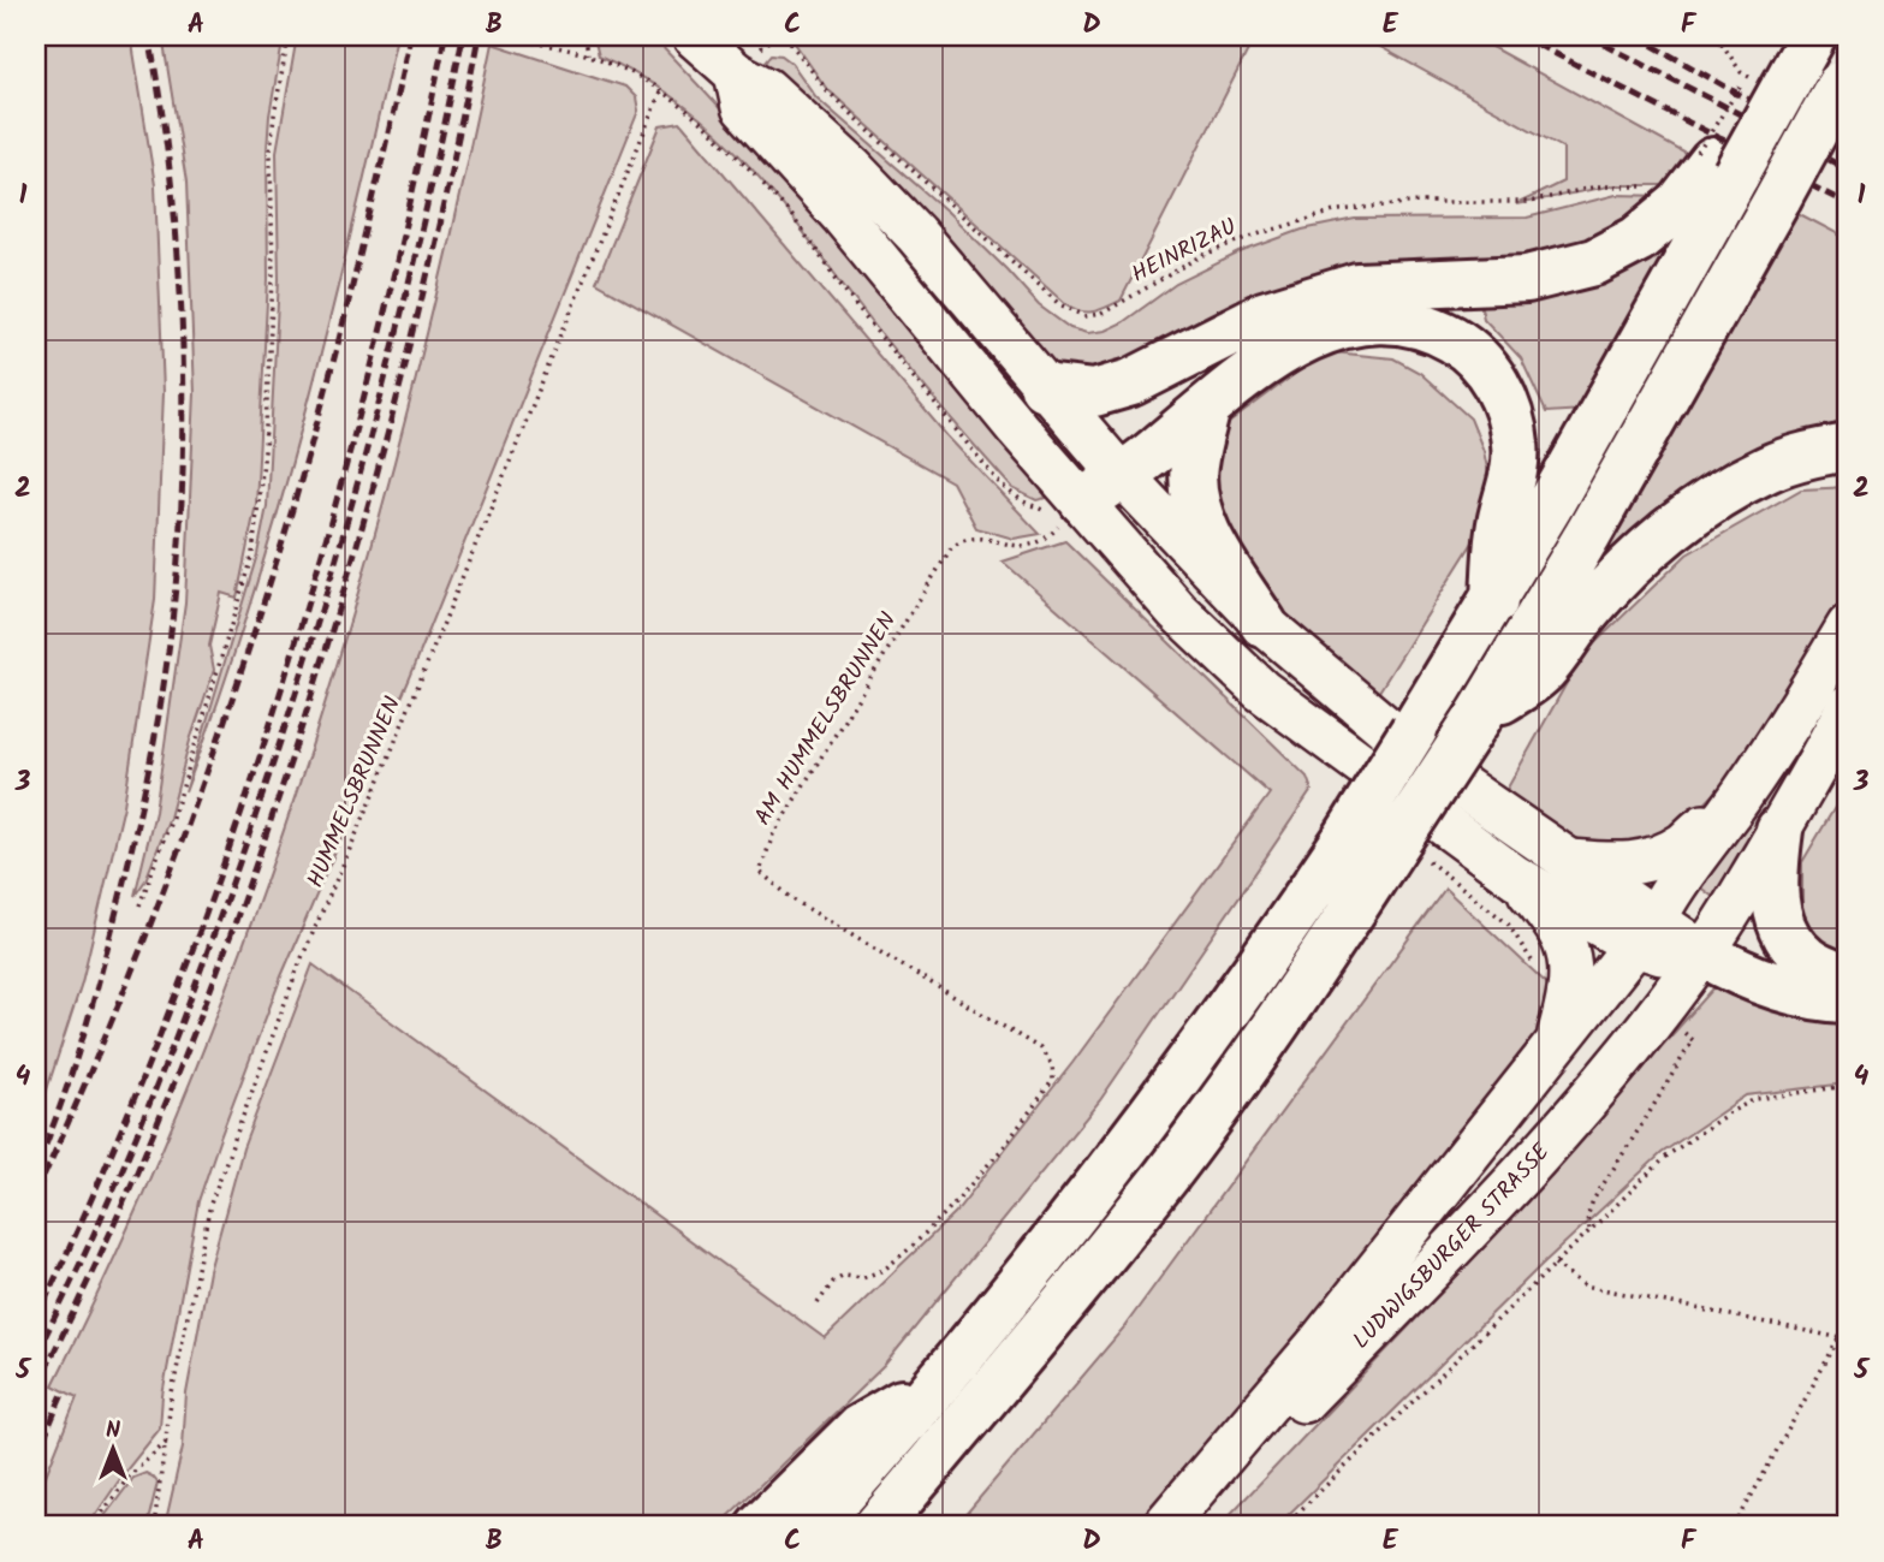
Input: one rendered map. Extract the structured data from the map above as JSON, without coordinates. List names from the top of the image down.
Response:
{
  "streets": {
    "main road": ["LUDWIGSBURGER STRASSE"],
    "path": ["HEINRIZAU", "AM HUMMELSBRUNNEN", "HUMMELSBRUNNEN"]
  },
  "north": "top",
  "grid": {
    "columns": [
      "A",
      "B",
      "C",
      "D",
      "E",
      "F"
    ],
    "rows": [
      "1",
      "2",
      "3",
      "4",
      "5"
    ]
  }
}
